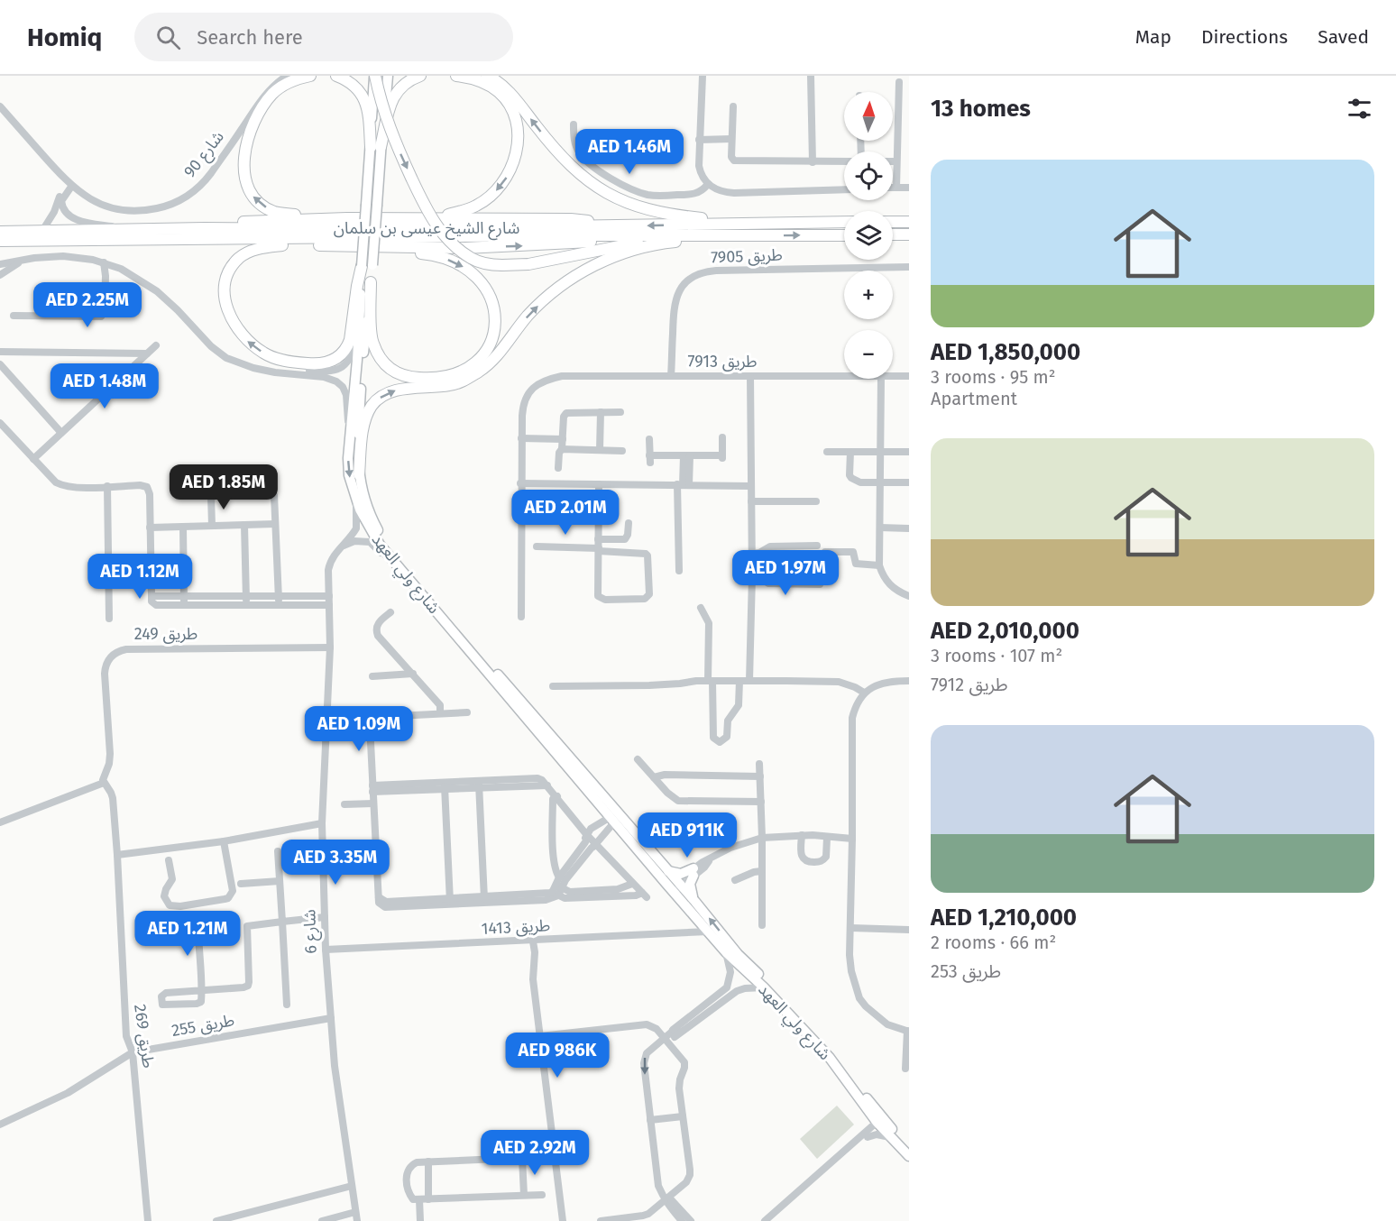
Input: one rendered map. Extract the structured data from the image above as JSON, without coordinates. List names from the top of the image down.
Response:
{
  "streets": {
    "highway": ["شارع الشيخ عيسى بن سلمان"],
    "main road": ["شارع ولي العهد"],
    "street": [
      "شارع 90",
      "طريق 7905",
      "طريق 7913",
      "طريق 249",
      "طريق 1413",
      "شارع 6",
      "طريق 255",
      "طريق 269"
    ]
  },
  "crossings": [
    ["طريق 7905", "طريق 7913"],
    ["شارع ولي العهد", "طريق 1413"],
    ["شارع ولي العهد", "شارع 6"],
    ["طريق 249", "شارع 6"],
    ["طريق 1413", "شارع 6"],
    ["شارع 6", "طريق 255"],
    ["طريق 255", "طريق 269"]
  ],
  "north": "top",
  "page": {
    "header": "Homiq",
    "search": "Search here",
    "nav": ["Map", "Directions", "Saved"],
    "heading": "13 homes",
    "map_buttons": ["+", "−"],
    "price": [
      "AED 1.46M",
      "AED 2.25M",
      "AED 1.48M",
      "AED 1.85M",
      "AED 2.01M",
      "AED 1.97M",
      "AED 1.12M",
      "AED 1.09M",
      "AED 911K",
      "AED 3.35M",
      "AED 1.21M",
      "AED 986K",
      "AED 2.92M"
    ],
    "list": [
      {
        "name": "AED 1,850,000",
        "note": "3 rooms · 95 m² · Apartment"
      },
      {
        "name": "AED 2,010,000",
        "note": "3 rooms · 107 m² · طريق 7912"
      },
      {
        "name": "AED 1,210,000",
        "note": "2 rooms · 66 m² · طريق 253"
      }
    ]
  }
}
